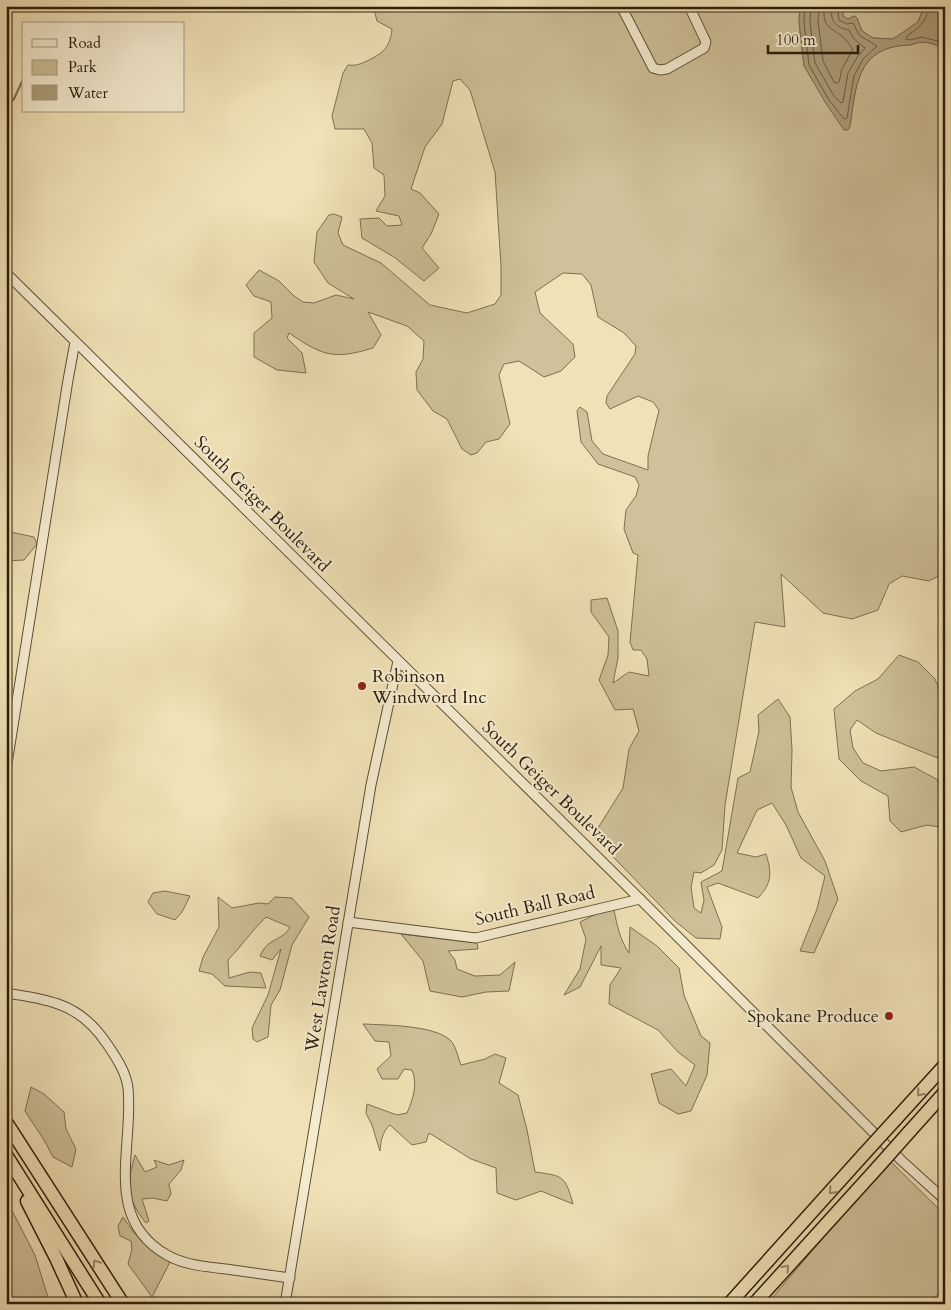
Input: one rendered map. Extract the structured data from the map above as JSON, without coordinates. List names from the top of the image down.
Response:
{
  "streets": {
    "street": ["South Geiger Boulevard", "South Ball Road", "West Lawton Road"]
  },
  "crossings": [
    ["South Geiger Boulevard", "South Ball Road"],
    ["South Geiger Boulevard", "West Lawton Road"],
    ["South Ball Road", "West Lawton Road"]
  ],
  "places": ["Robinson Windword Inc", "Spokane Produce"],
  "legend": ["Road", "Park", "Water"],
  "scale_bar": "100 m"
}
